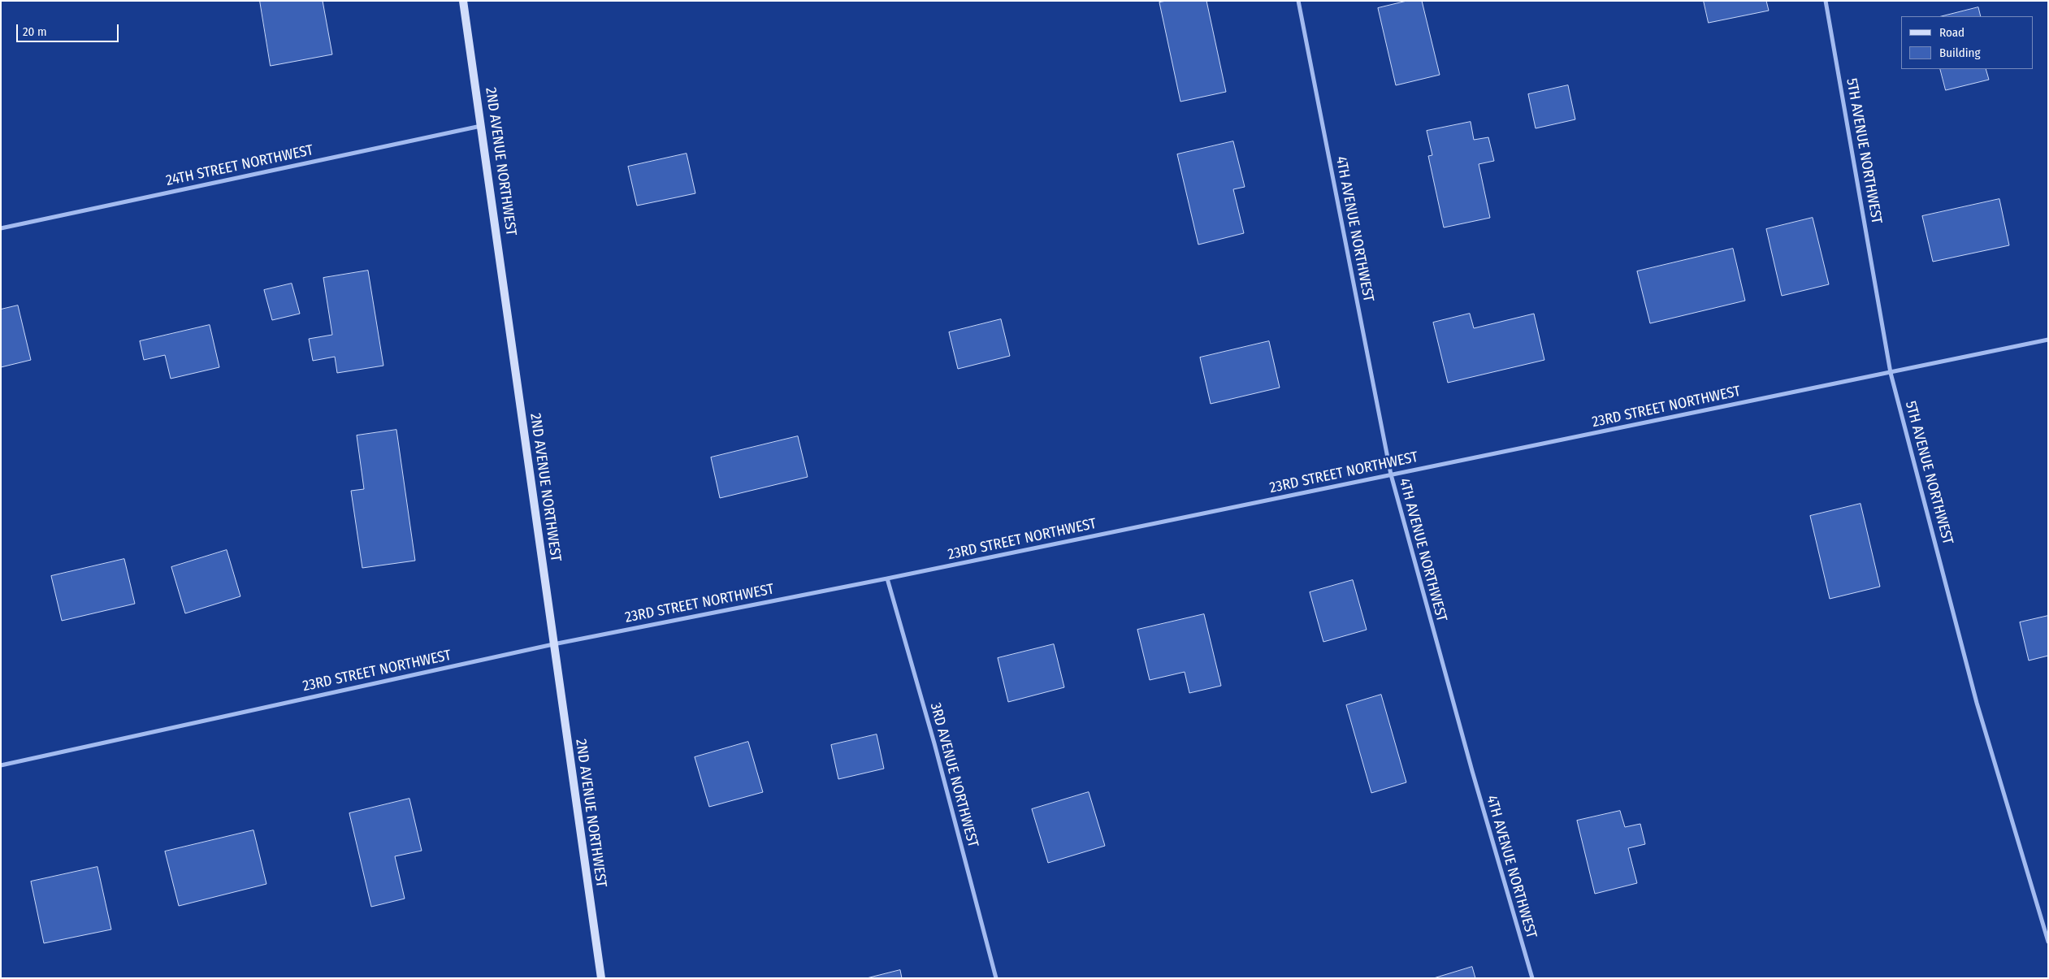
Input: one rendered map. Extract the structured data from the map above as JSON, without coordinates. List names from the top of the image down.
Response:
{
  "streets": {
    "main road": ["2ND AVENUE NORTHWEST"],
    "street": [
      "5TH AVENUE NORTHWEST",
      "24TH STREET NORTHWEST",
      "4TH AVENUE NORTHWEST",
      "23RD STREET NORTHWEST",
      "3RD AVENUE NORTHWEST"
    ]
  },
  "crossings": [
    ["5TH AVENUE NORTHWEST", "23RD STREET NORTHWEST"],
    ["2ND AVENUE NORTHWEST", "24TH STREET NORTHWEST"],
    ["2ND AVENUE NORTHWEST", "23RD STREET NORTHWEST"],
    ["4TH AVENUE NORTHWEST", "23RD STREET NORTHWEST"],
    ["23RD STREET NORTHWEST", "3RD AVENUE NORTHWEST"]
  ],
  "legend": ["Road", "Building"],
  "scale_bar": "20 m"
}
